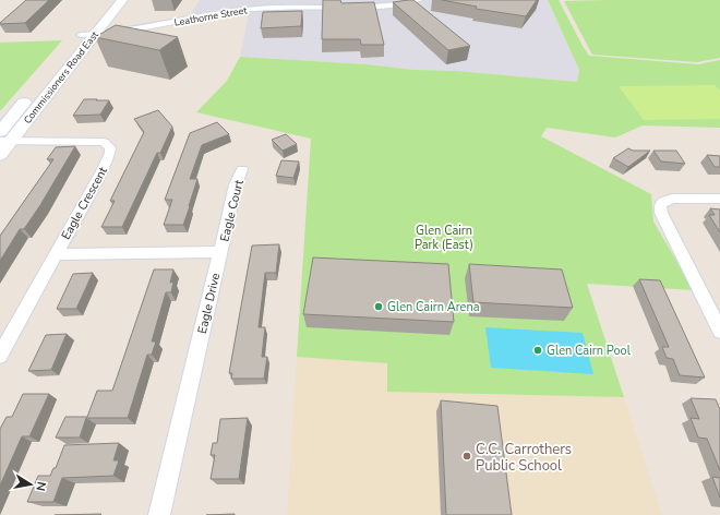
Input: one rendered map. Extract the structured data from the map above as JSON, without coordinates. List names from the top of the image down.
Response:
{
  "streets": {
    "main road": ["Commissioners Road East"],
    "street": [
      "Leathorne Street",
      "Eagle Crescent",
      "Eagle Court",
      "Eagle Drive"
    ]
  },
  "crossings": [
    ["Leathorne Street", "Commissioners Road East"],
    ["Commissioners Road East", "Eagle Crescent"],
    ["Eagle Court", "Eagle Drive"]
  ],
  "parks": ["Glen Cairn Park (East)"],
  "places": ["Glen Cairn Arena", "Glen Cairn Pool", "C.C. Carrothers Public School"],
  "north": "right"
}
